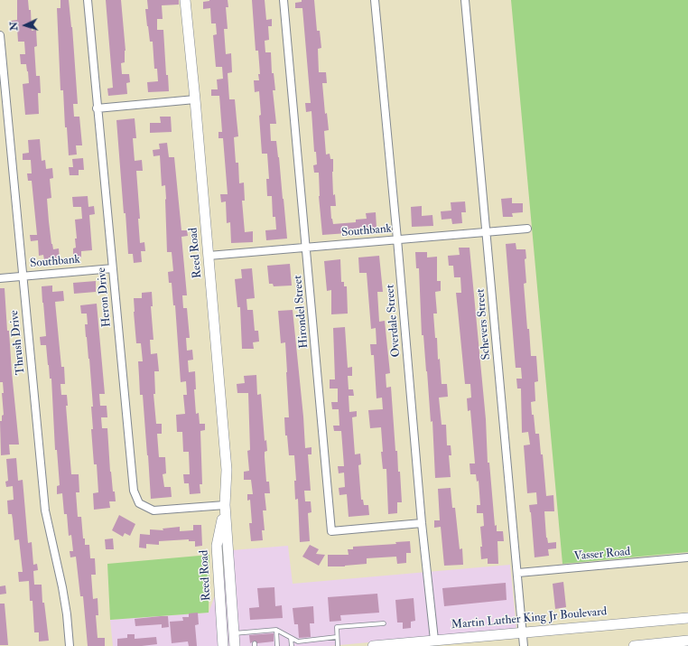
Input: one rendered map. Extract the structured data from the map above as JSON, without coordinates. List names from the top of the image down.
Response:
{
  "streets": {
    "street": [
      "Southbank",
      "Reed Road",
      "Heron Drive",
      "Hirondel Street",
      "Overdale Street",
      "Schevers Street",
      "Thrush Drive",
      "Vasser Road",
      "Martin Luther King Jr Boulevard"
    ]
  },
  "crossings": [
    ["Southbank", "Reed Road"],
    ["Southbank", "Heron Drive"],
    ["Southbank", "Hirondel Street"],
    ["Southbank", "Overdale Street"],
    ["Southbank", "Schevers Street"],
    ["Southbank", "Thrush Drive"],
    ["Reed Road", "Heron Drive"],
    ["Hirondel Street", "Overdale Street"],
    ["Overdale Street", "Martin Luther King Jr Boulevard"],
    ["Schevers Street", "Vasser Road"],
    ["Schevers Street", "Martin Luther King Jr Boulevard"]
  ],
  "north": "left"
}
